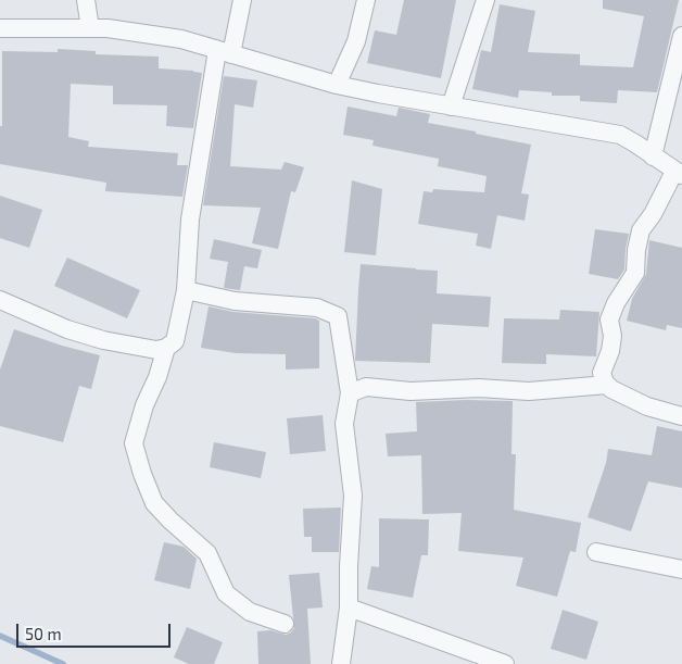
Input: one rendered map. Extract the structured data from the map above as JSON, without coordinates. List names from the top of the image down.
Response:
{
  "scale_bar": "50 m"
}
